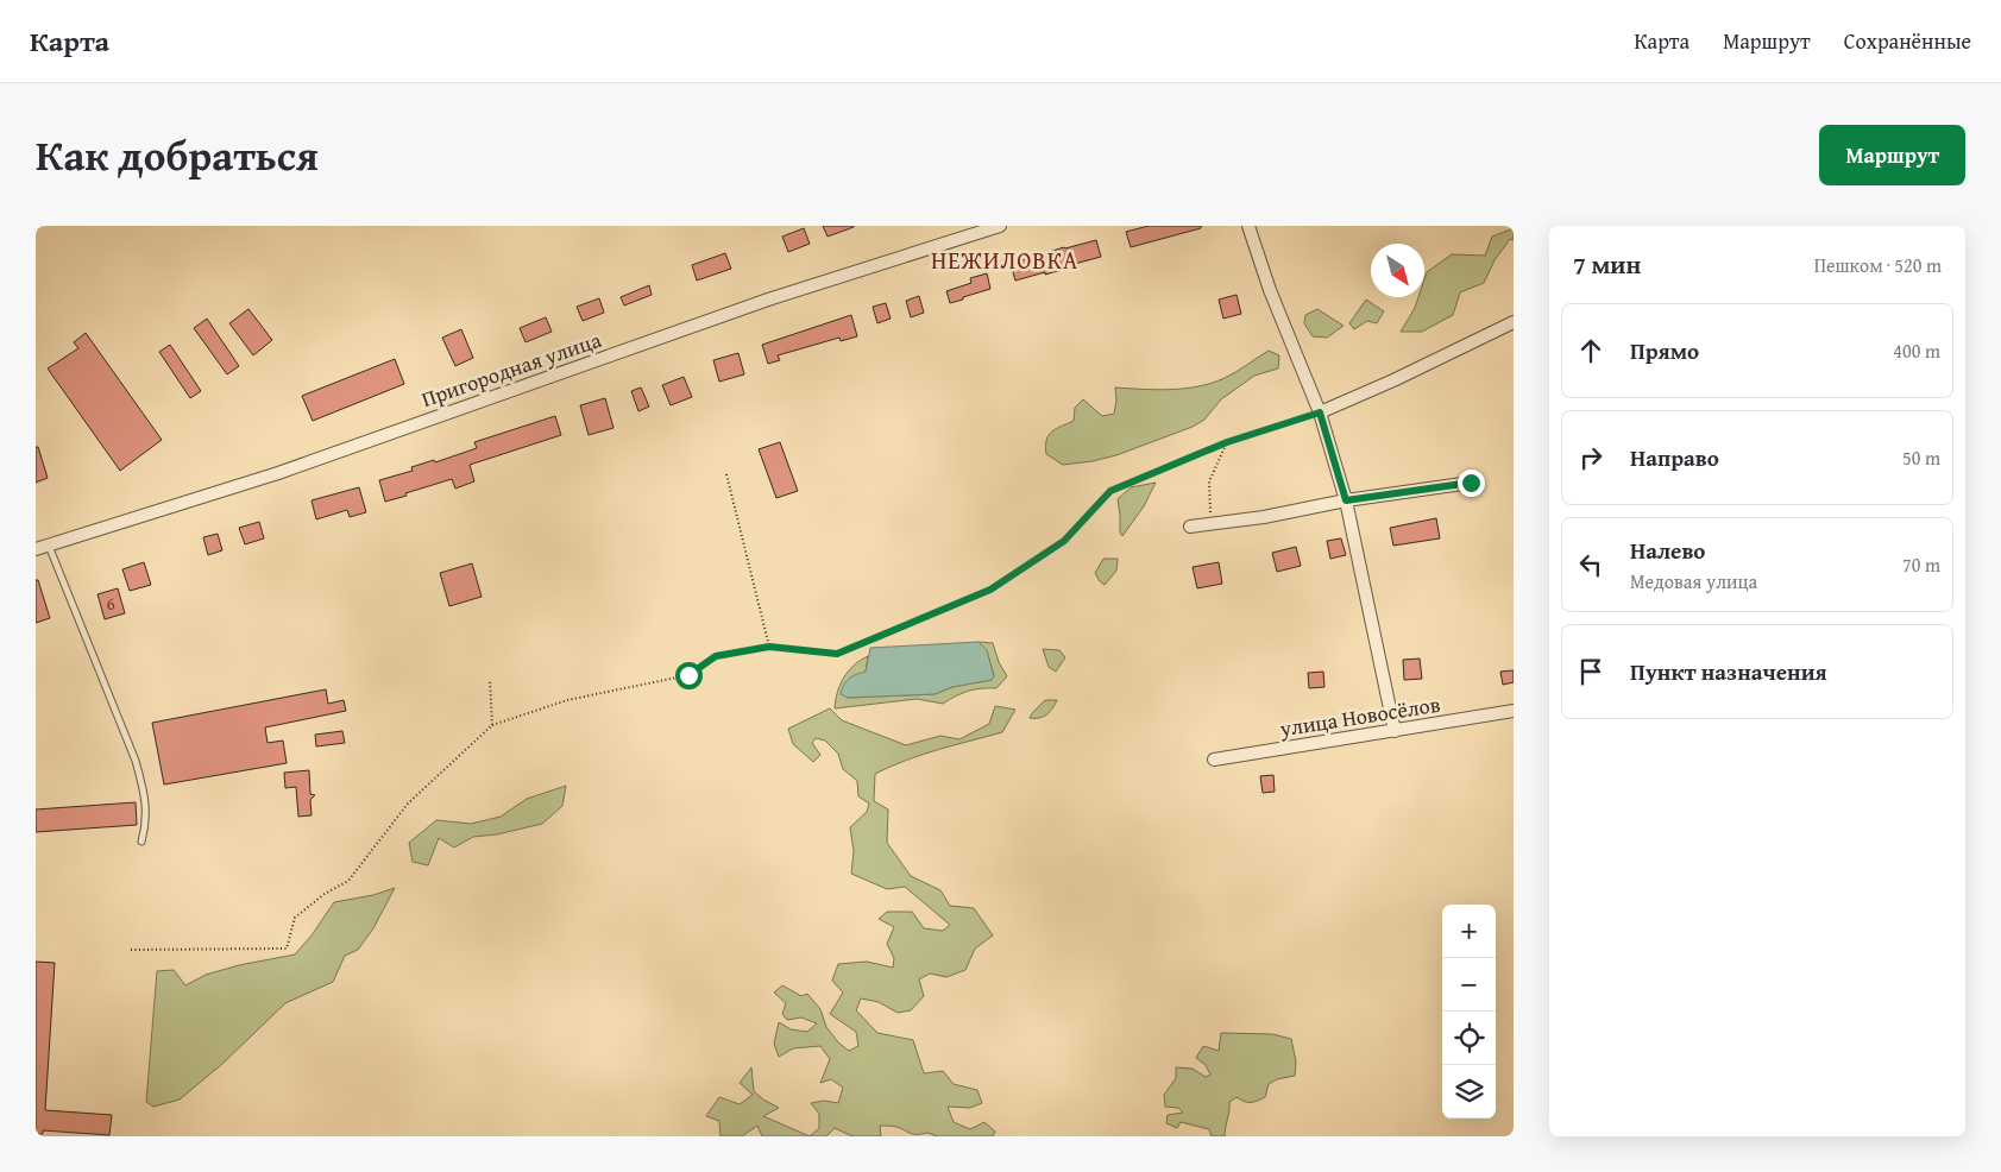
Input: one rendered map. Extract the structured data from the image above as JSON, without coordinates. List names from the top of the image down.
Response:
{
  "streets": {
    "street": ["Пригородная улица", "улица Новосёлов"]
  },
  "districts": ["НЕЖИЛОВКА"],
  "house_numbers": ["6"],
  "north": "bottom right",
  "page": {
    "header": "Карта",
    "nav": ["Карта", "Маршрут", "Сохранённые"],
    "title": "Как добраться",
    "buttons": "Маршрут",
    "heading": ["7 мин", "Пешком · 520 m"],
    "list": [
      ["Прямо", "400 m"],
      ["Направо", "50 m"],
      ["Налево", "Медовая улица", "70 m"],
      "Пункт назначения"
    ],
    "map_buttons": ["+", "−"]
  }
}
